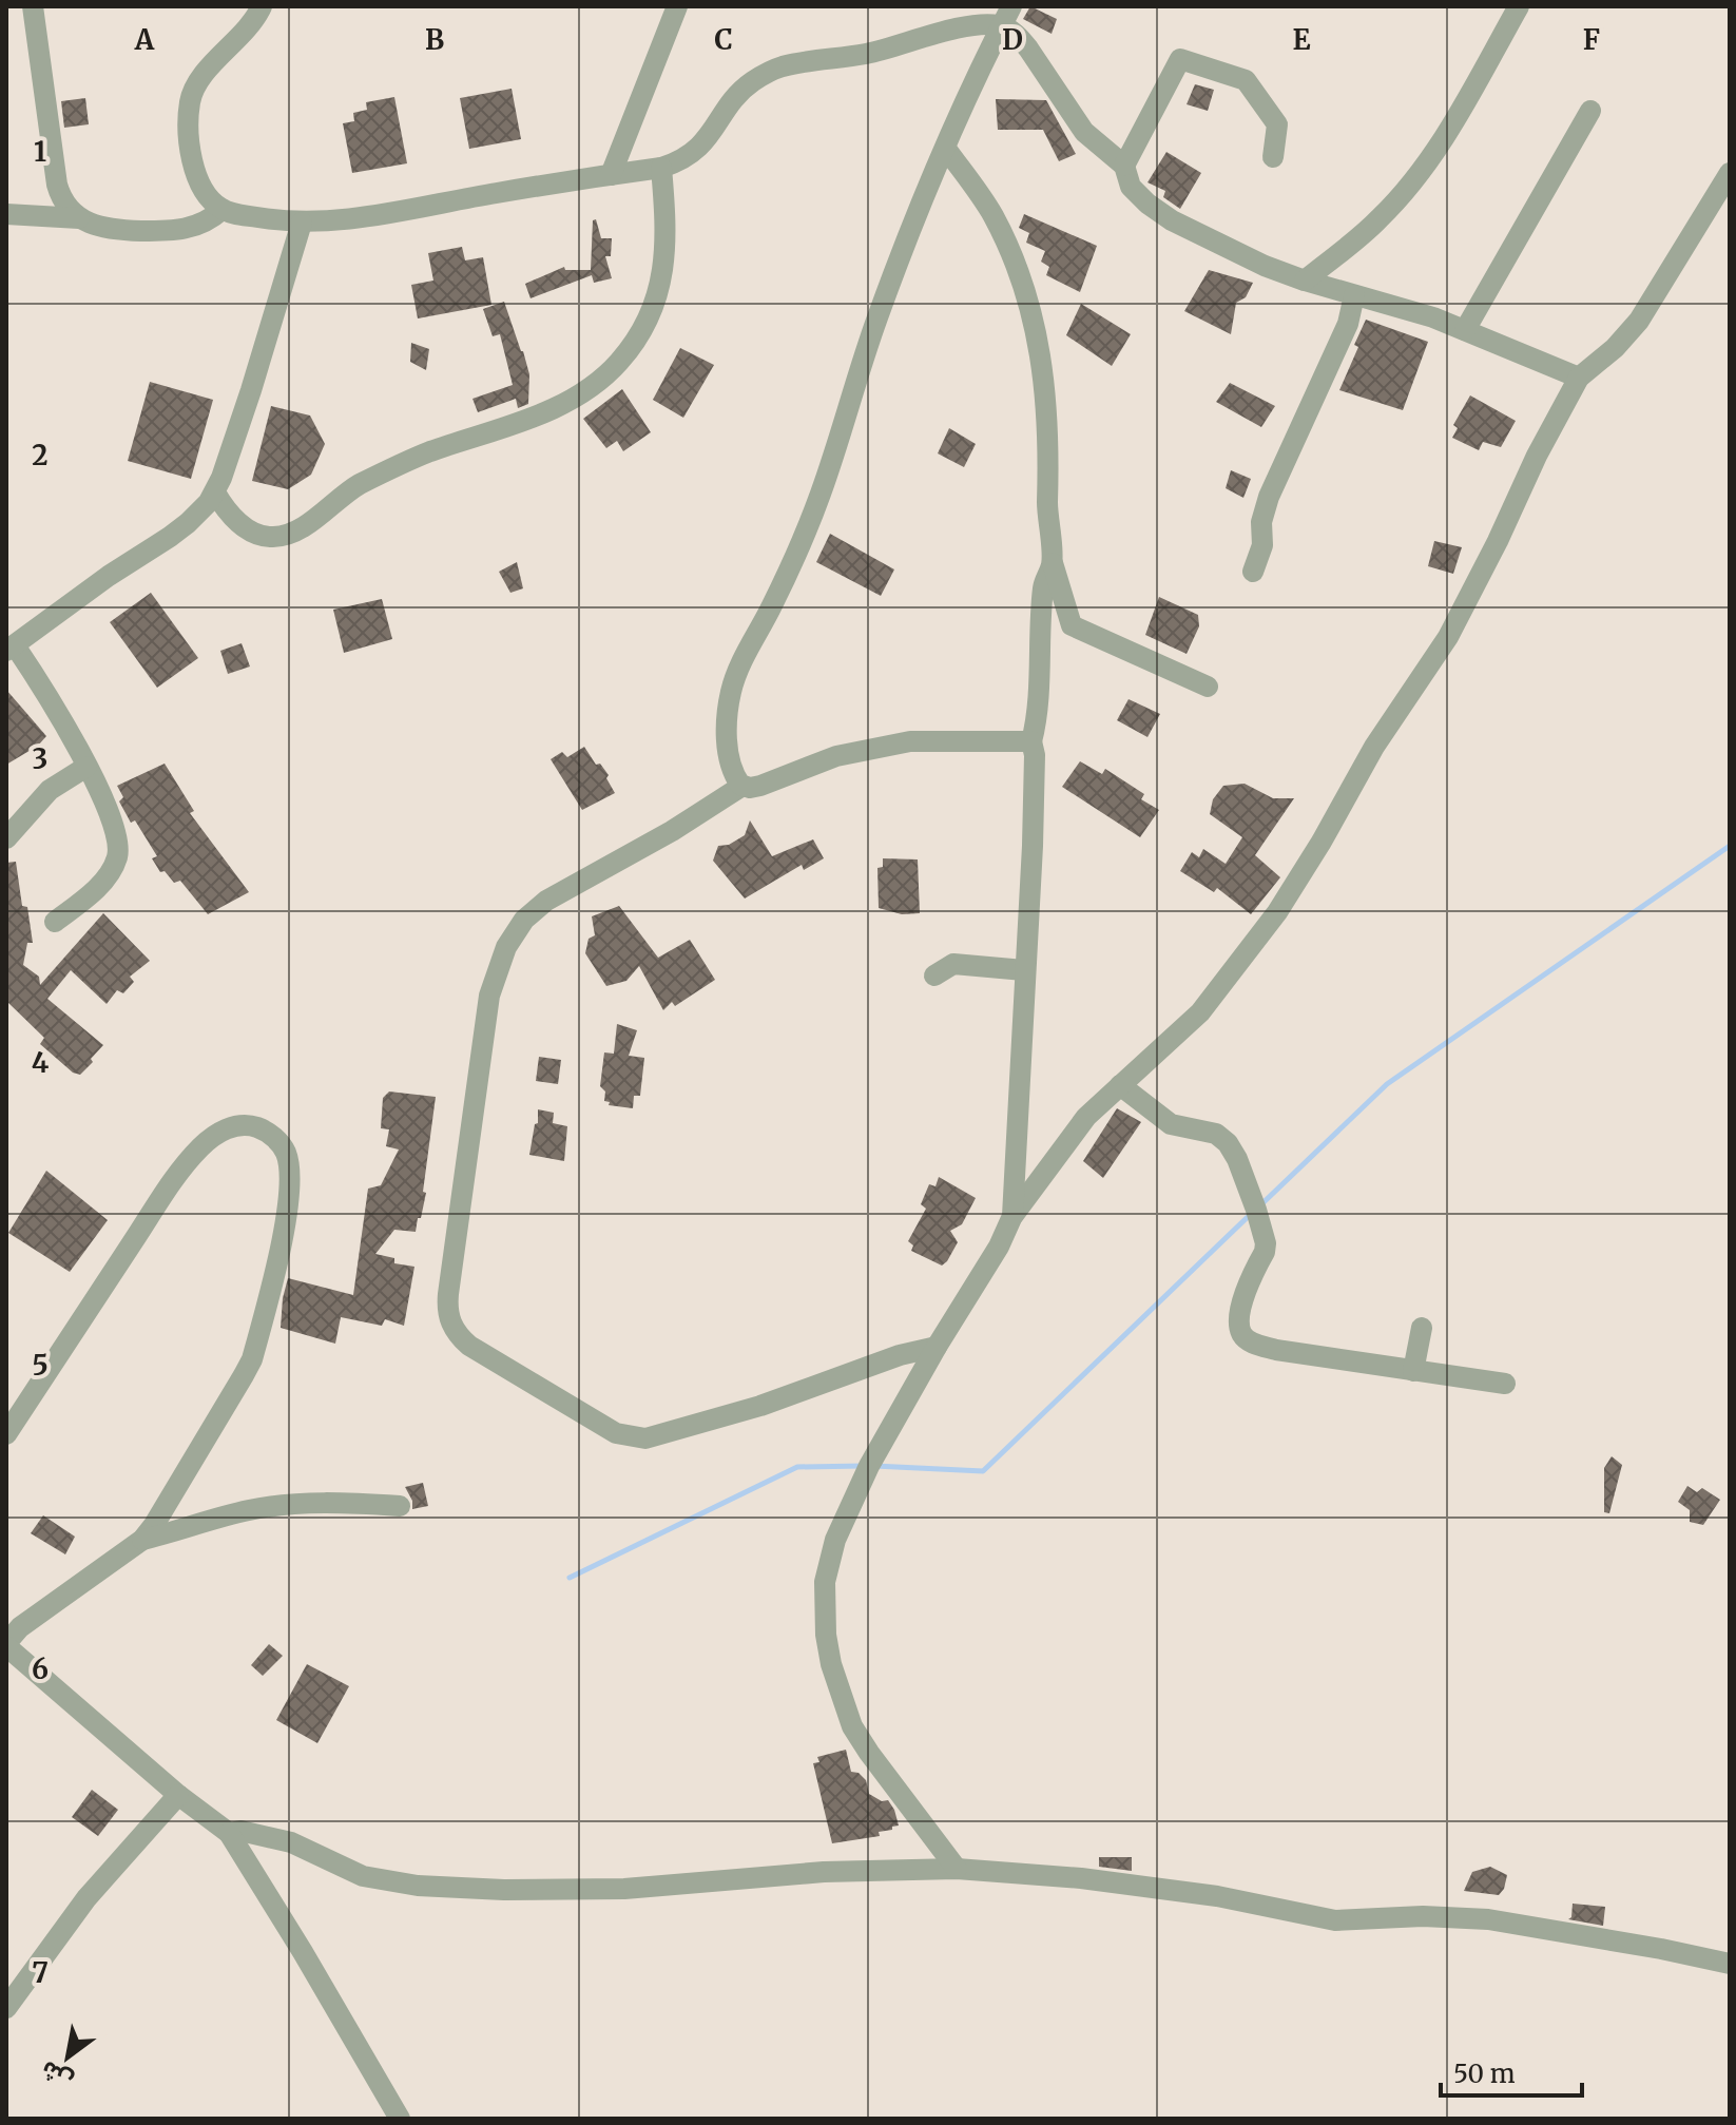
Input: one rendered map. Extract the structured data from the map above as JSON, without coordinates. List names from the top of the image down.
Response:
{
  "scale_bar": "50 m",
  "north": "bottom left",
  "grid": {
    "columns": [
      "A",
      "B",
      "C",
      "D",
      "E",
      "F"
    ],
    "rows": [
      "1",
      "2",
      "3",
      "4",
      "5",
      "6",
      "7"
    ]
  }
}
